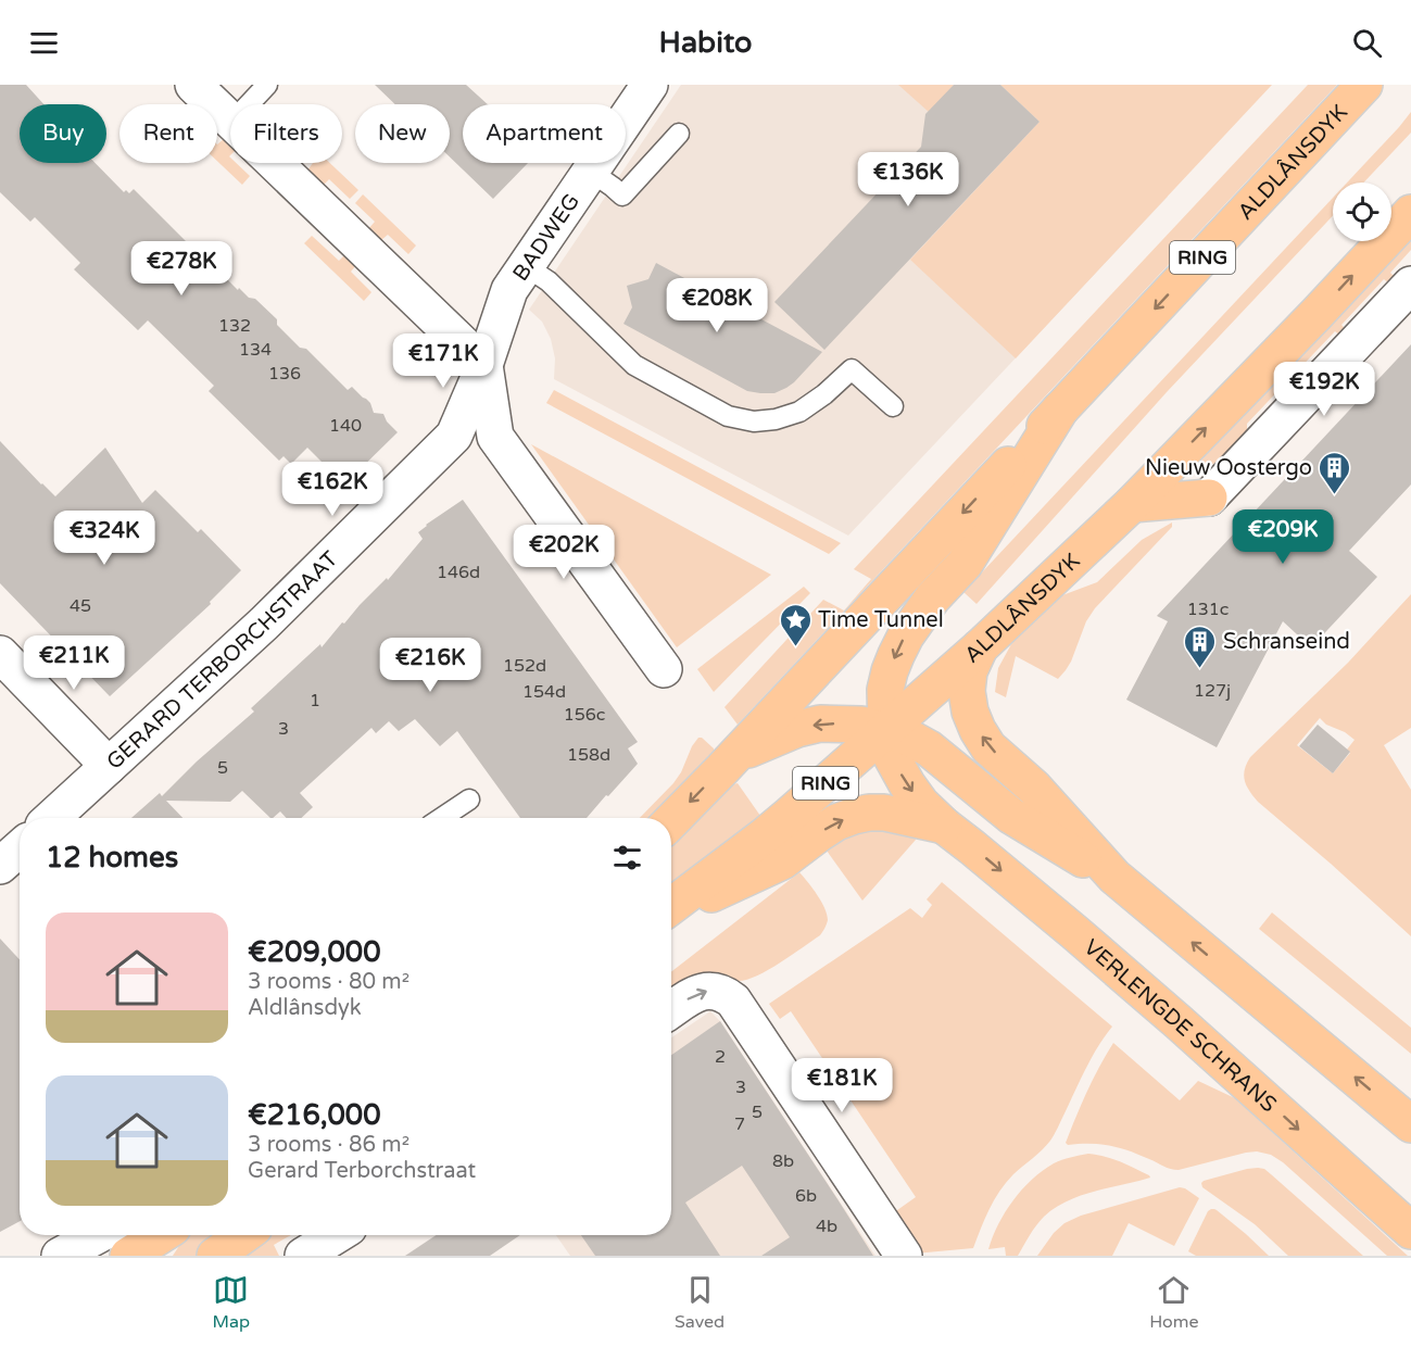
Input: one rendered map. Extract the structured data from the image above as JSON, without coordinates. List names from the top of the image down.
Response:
{
  "streets": {
    "main road": ["ALDLÂNSDYK", "RING", "VERLENGDE SCHRANS"],
    "street": ["BADWEG", "GERARD TERBORCHSTRAAT"]
  },
  "crossings": [
    ["ALDLÂNSDYK", "RING"],
    ["ALDLÂNSDYK", "VERLENGDE SCHRANS"],
    ["BADWEG", "GERARD TERBORCHSTRAAT"],
    ["RING", "VERLENGDE SCHRANS"]
  ],
  "places": {
    "building": ["Nieuw Oostergo", "Schranseind"],
    "place": ["Time Tunnel"]
  },
  "house_numbers": [
    "132",
    "134",
    "136",
    "140",
    "146d",
    "45",
    "131c",
    "152d",
    "127j",
    "154d",
    "1",
    "156c",
    "3",
    "158d",
    "5",
    "2",
    "3",
    "5",
    "7",
    "8b",
    "6b",
    "4b"
  ],
  "page": {
    "header": "Habito",
    "chip": [
      "Buy",
      "Rent",
      "Filters",
      "New",
      "Apartment"
    ],
    "price": [
      "€136K",
      "€278K",
      "€208K",
      "€171K",
      "€192K",
      "€162K",
      "€209K",
      "€324K",
      "€202K",
      "€211K",
      "€216K",
      "€181K"
    ],
    "heading": "12 homes",
    "list": [
      {
        "name": "€209,000",
        "note": "3 rooms · 80 m² · Aldlânsdyk"
      },
      {
        "name": "€216,000",
        "note": "3 rooms · 86 m² · Gerard Terborchstraat"
      }
    ],
    "tabs": ["Map", "Saved", "Home"]
  }
}
